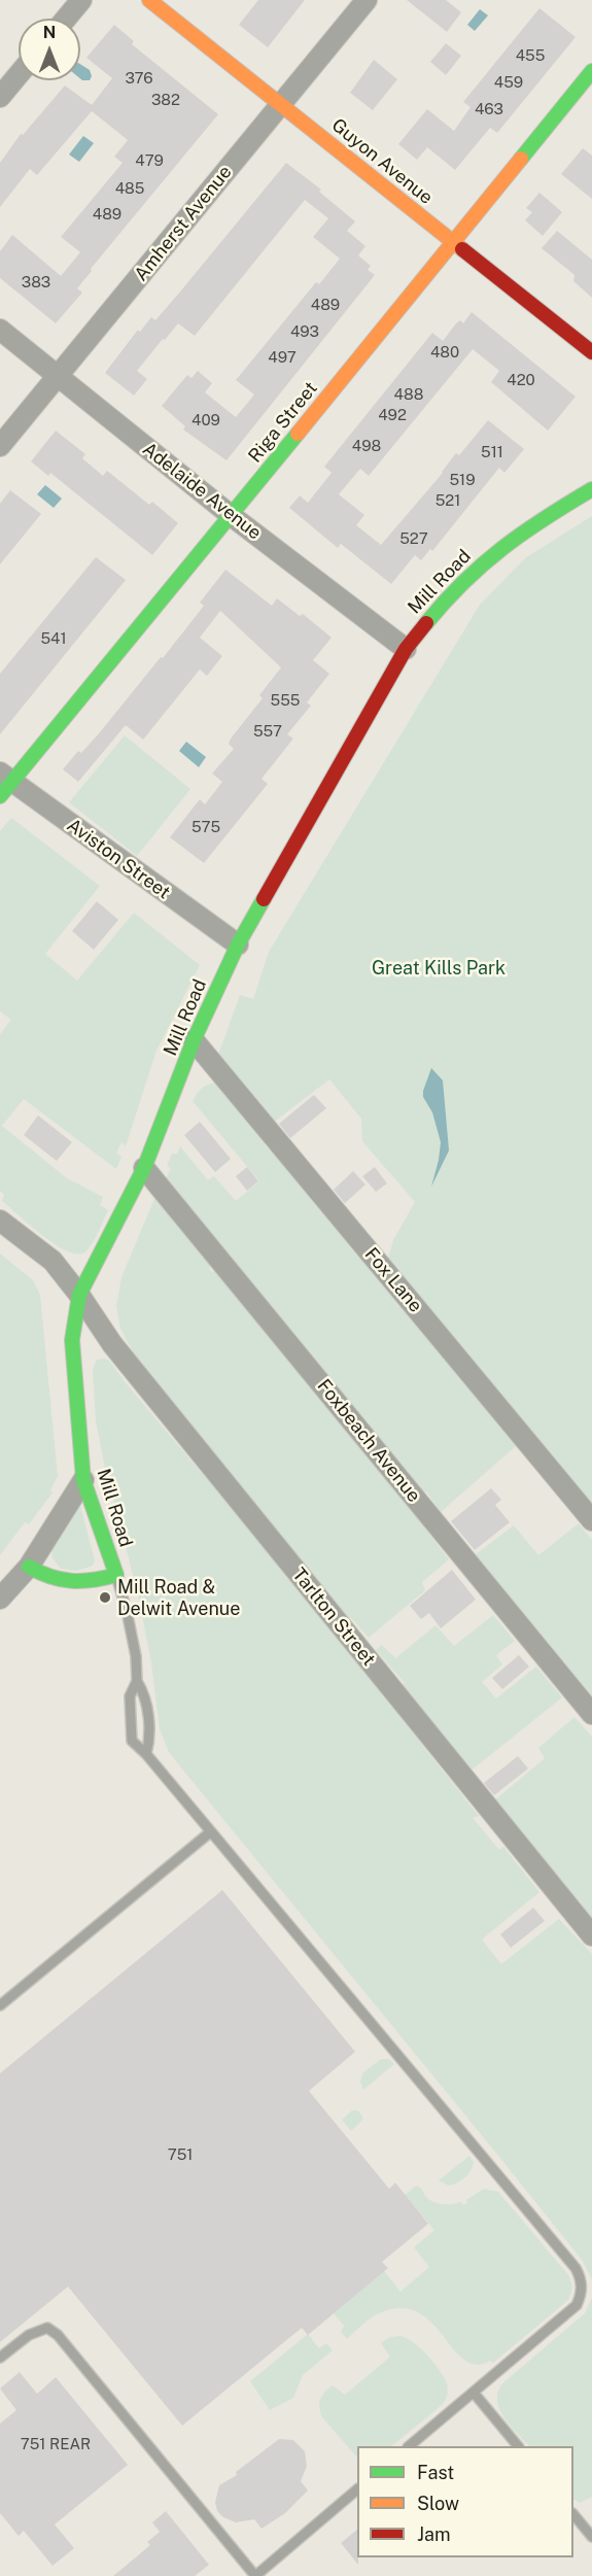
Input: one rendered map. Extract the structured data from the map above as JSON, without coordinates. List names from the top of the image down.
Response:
{
  "streets": {
    "street": [
      "Guyon Avenue",
      "Amherst Avenue",
      "Riga Street",
      "Adelaide Avenue",
      "Mill Road",
      "Aviston Street",
      "Fox Lane",
      "Foxbeach Avenue",
      "Tarlton Street"
    ]
  },
  "crossings": [
    ["Guyon Avenue", "Amherst Avenue"],
    ["Guyon Avenue", "Riga Street"],
    ["Amherst Avenue", "Adelaide Avenue"],
    ["Riga Street", "Adelaide Avenue"],
    ["Riga Street", "Aviston Street"],
    ["Adelaide Avenue", "Mill Road"],
    ["Mill Road", "Aviston Street"],
    ["Mill Road", "Fox Lane"],
    ["Mill Road", "Foxbeach Avenue"],
    ["Mill Road", "Tarlton Street"]
  ],
  "parks": ["Great Kills Park"],
  "places": ["Mill Road & Delwit Avenue"],
  "house_numbers": [
    "455",
    "376",
    "459",
    "382",
    "463",
    "479",
    "485",
    "489",
    "383",
    "489",
    "493",
    "480",
    "497",
    "420",
    "488",
    "492",
    "409",
    "498",
    "511",
    "519",
    "521",
    "527",
    "541",
    "555",
    "557",
    "575",
    "751",
    "751 REAR"
  ],
  "legend": ["Fast", "Slow", "Jam"],
  "north": "top"
}
